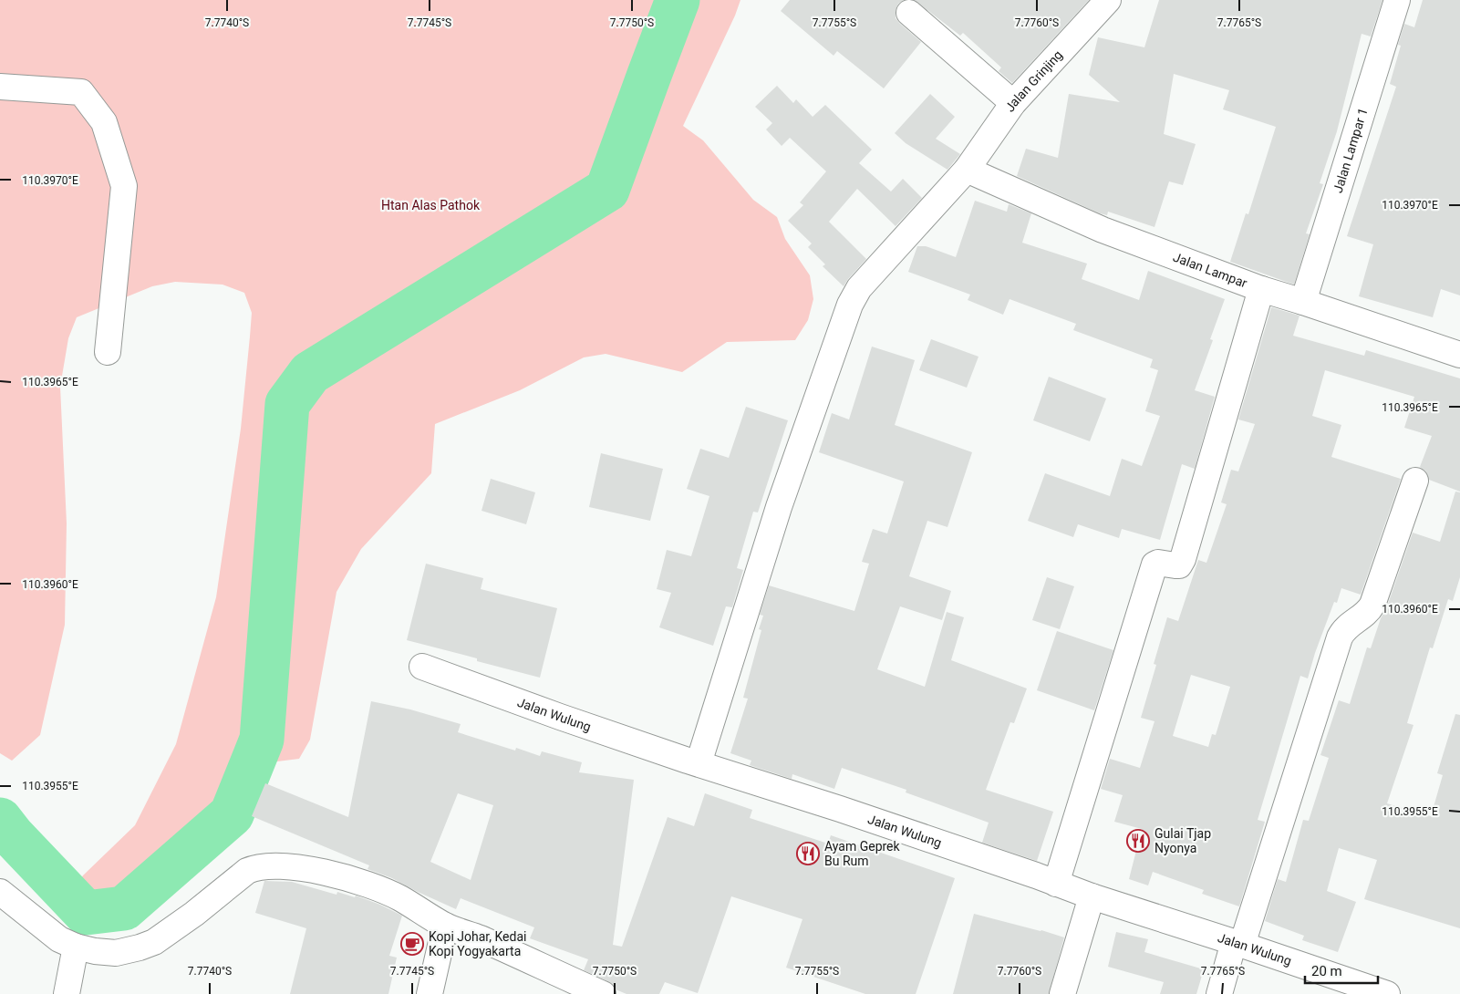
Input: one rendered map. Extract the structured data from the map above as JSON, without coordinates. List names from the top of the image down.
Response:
{
  "streets": {
    "street": [
      "Jalan Grinjing",
      "Jalan Lampar 1",
      "Jalan Lampar",
      "Jalan Wulung"
    ]
  },
  "crossings": [
    ["Jalan Grinjing", "Jalan Lampar"],
    ["Jalan Grinjing", "Jalan Wulung"],
    ["Jalan Lampar 1", "Jalan Lampar"]
  ],
  "parks": ["Htan Alas Pathok"],
  "places": {
    "restaurant": ["Gulai Tjap Nyonya", "Ayam Geprek Bu Rum"],
    "cafe": ["Kopi Johar, Kedai Kopi Yogyakarta"]
  },
  "scale_bar": "20 m",
  "coordinates": [
    "7.7740°S",
    "7.7745°S",
    "7.7750°S",
    "7.7755°S",
    "7.7760°S",
    "7.7765°S",
    "110.3970°E",
    "110.3965°E",
    "110.3960°E",
    "110.3955°E"
  ]
}
